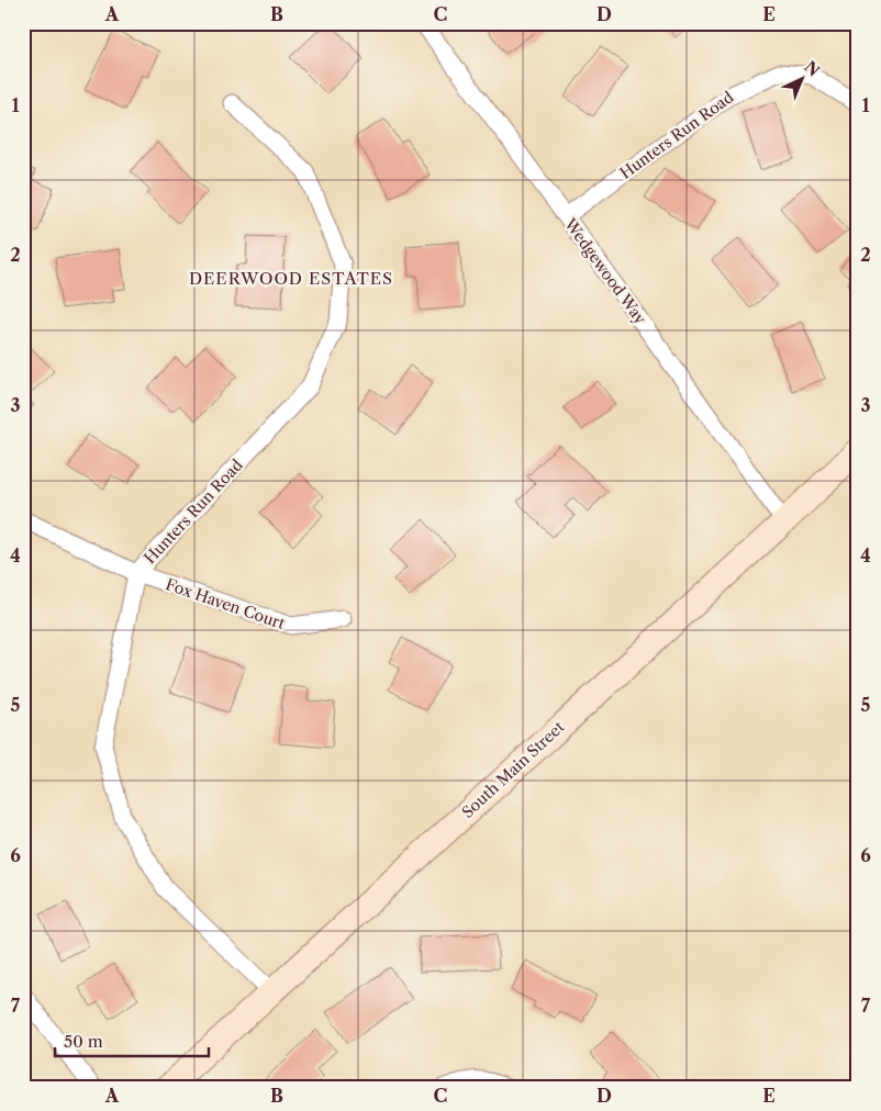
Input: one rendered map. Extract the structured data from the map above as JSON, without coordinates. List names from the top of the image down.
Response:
{
  "streets": {
    "street": [
      "Hunters Run Road",
      "Wedgewood Way",
      "Fox Haven Court",
      "South Main Street"
    ]
  },
  "crossings": [
    ["Hunters Run Road", "Wedgewood Way"],
    ["Hunters Run Road", "Fox Haven Court"],
    ["Hunters Run Road", "South Main Street"],
    ["Wedgewood Way", "South Main Street"]
  ],
  "districts": ["DEERWOOD ESTATES"],
  "scale_bar": "50 m",
  "north": "top right",
  "grid": {
    "columns": [
      "A",
      "B",
      "C",
      "D",
      "E"
    ],
    "rows": [
      "1",
      "2",
      "3",
      "4",
      "5",
      "6",
      "7"
    ]
  }
}
